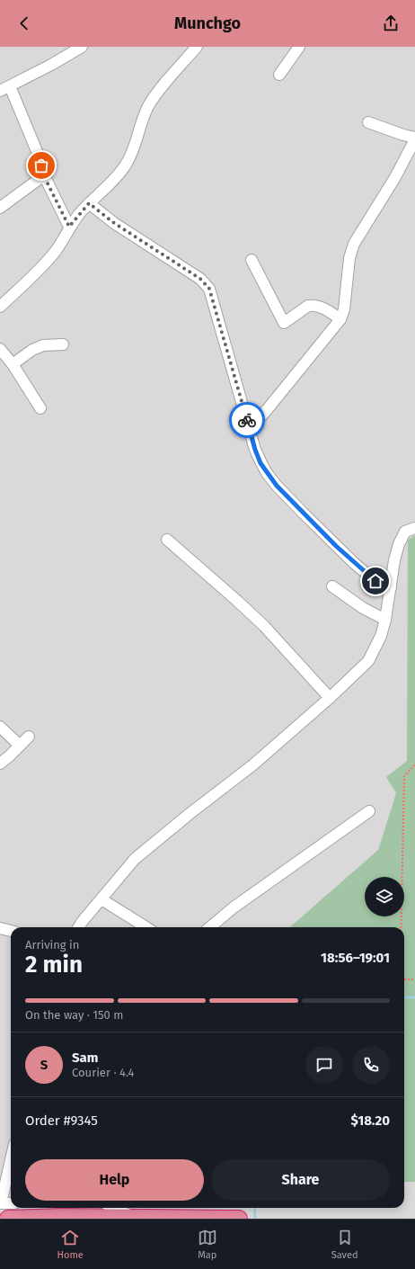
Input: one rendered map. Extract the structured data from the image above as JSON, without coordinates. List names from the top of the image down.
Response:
{
  "page": {
    "header": "Munchgo",
    "heading": ["2 min", "Arriving in", "18:56–19:01"],
    "panel": [
      "Sam",
      "Courier · 4.4",
      "Order #9345",
      "$18.20"
    ],
    "bar": "On the way · 150 m",
    "round": "S",
    "buttons": ["Help", "Share"],
    "tabs": ["Home", "Map", "Saved"]
  }
}
